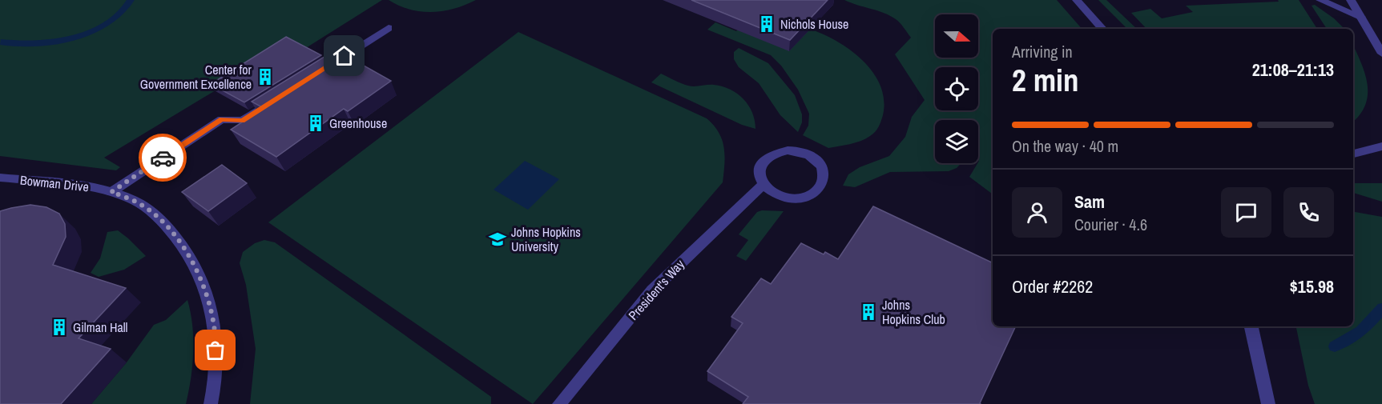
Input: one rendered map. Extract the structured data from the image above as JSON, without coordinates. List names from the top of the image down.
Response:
{
  "streets": {
    "street": ["Bowman Drive", "President's Way"]
  },
  "places": {
    "building": [
      "Nichols House",
      "Center for Government Excellence",
      "Greenhouse",
      "Johns Hopkins Club",
      "Gilman Hall"
    ],
    "school or university": ["Johns Hopkins University"]
  },
  "north": "right",
  "page": {
    "heading": ["2 min", "Arriving in", "21:08–21:13"],
    "panel": [
      "Sam",
      "Courier · 4.6",
      "Order #2262",
      "$15.98"
    ],
    "bar": "On the way · 40 m"
  }
}
